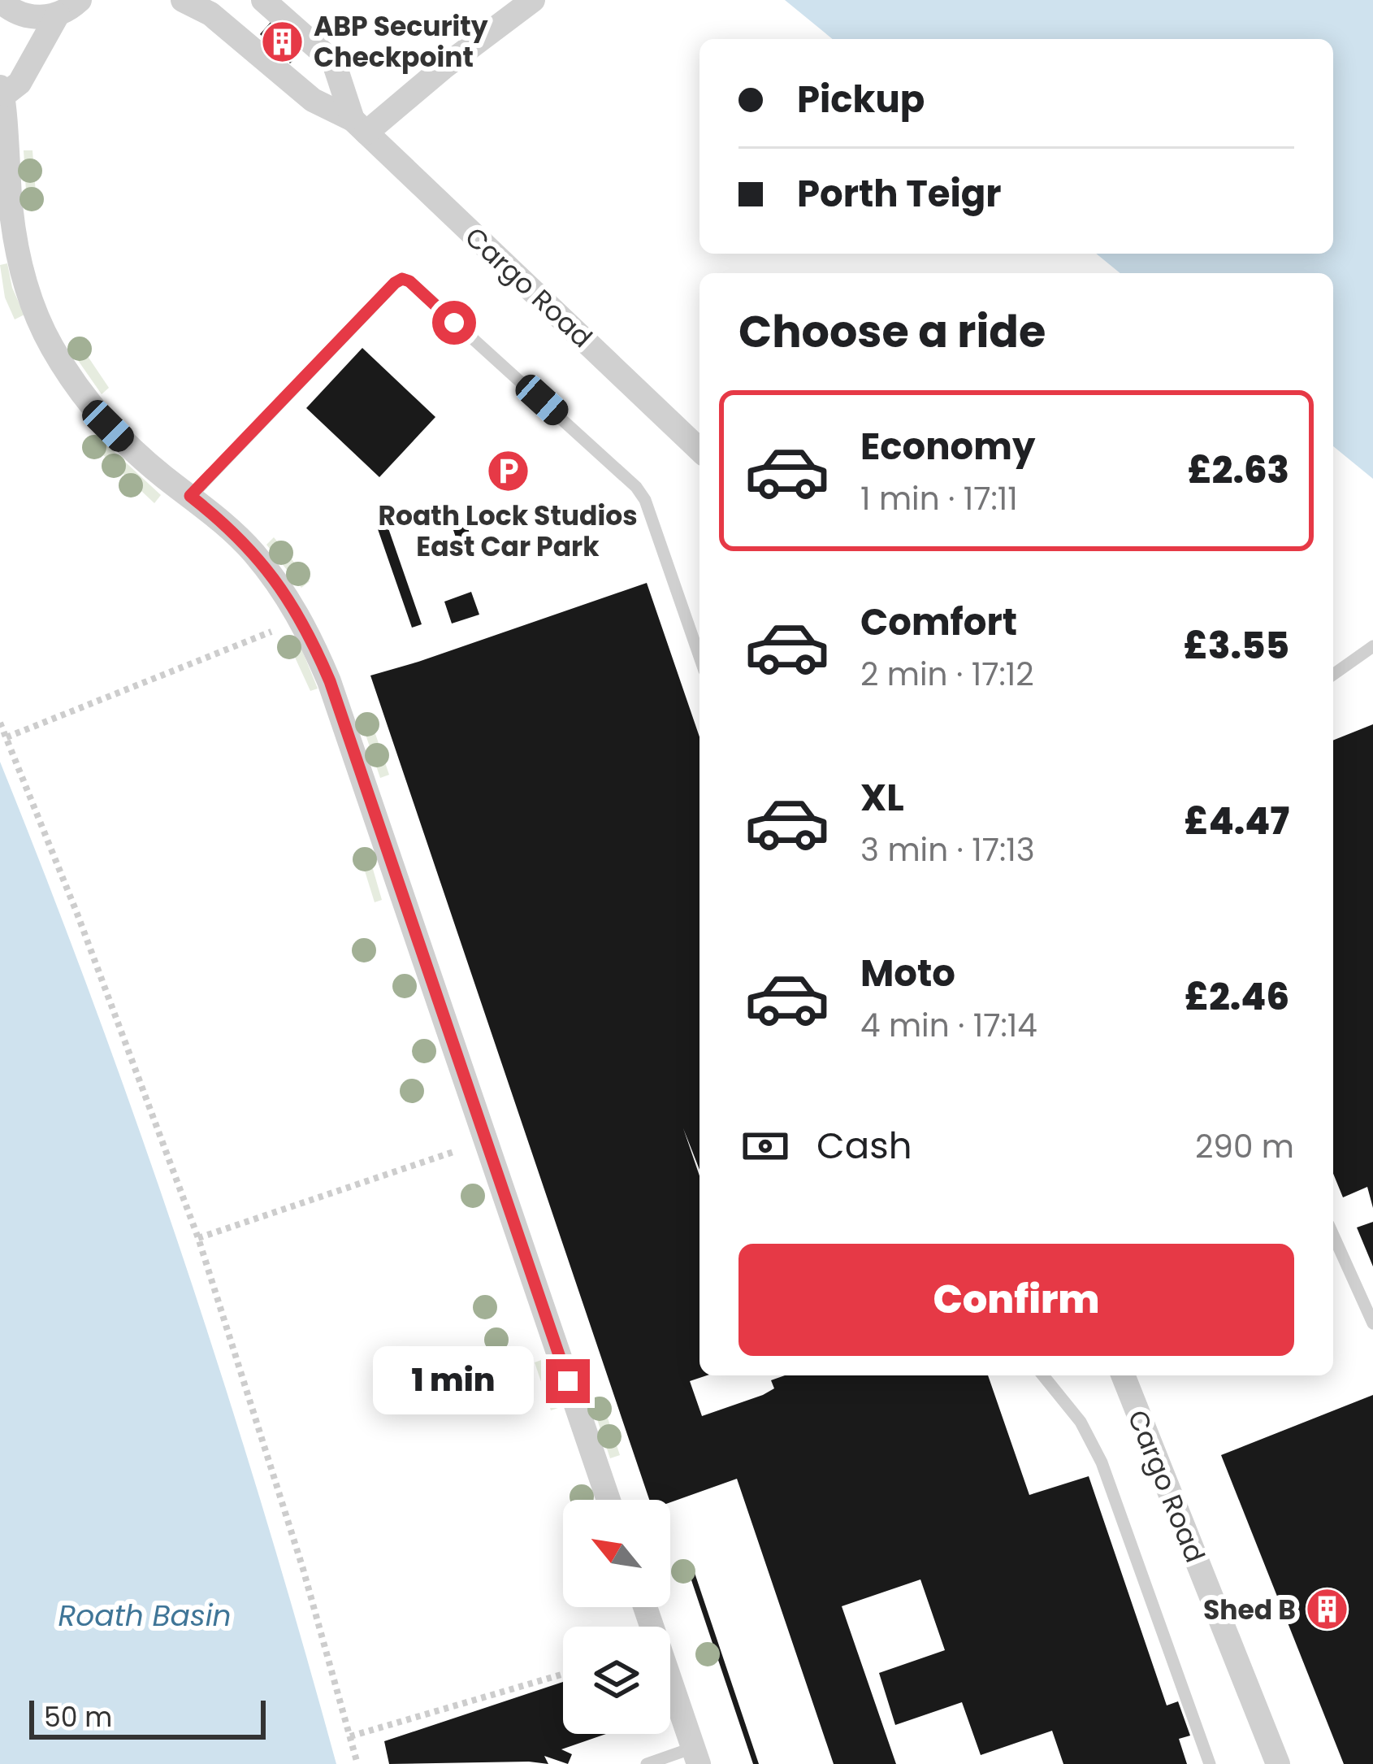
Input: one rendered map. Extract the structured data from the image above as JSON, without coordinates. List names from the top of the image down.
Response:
{
  "streets": {
    "street": ["Cargo Road"]
  },
  "water": ["Roath Basin"],
  "places": {
    "building": ["ABP Security Checkpoint", "Shed B"],
    "parking": ["Roath Lock Studios East Car Park"]
  },
  "scale_bar": "50 m",
  "north": "top left",
  "page": {
    "banner": ["Pickup", "Porth Teigr"],
    "heading": "Choose a ride",
    "list": [
      {
        "name": "Economy",
        "note": "1 min · 17:11",
        "value": "£2.63"
      },
      {
        "name": "Comfort",
        "note": "2 min · 17:12",
        "value": "£3.55"
      },
      {
        "name": "XL",
        "note": "3 min · 17:13",
        "value": "£4.47"
      },
      {
        "name": "Moto",
        "note": "4 min · 17:14",
        "value": "£2.46"
      }
    ],
    "pay": ["Cash", "290 m"],
    "buttons": "Confirm",
    "bubble": "1 min",
    "scale": "50 m"
  }
}
